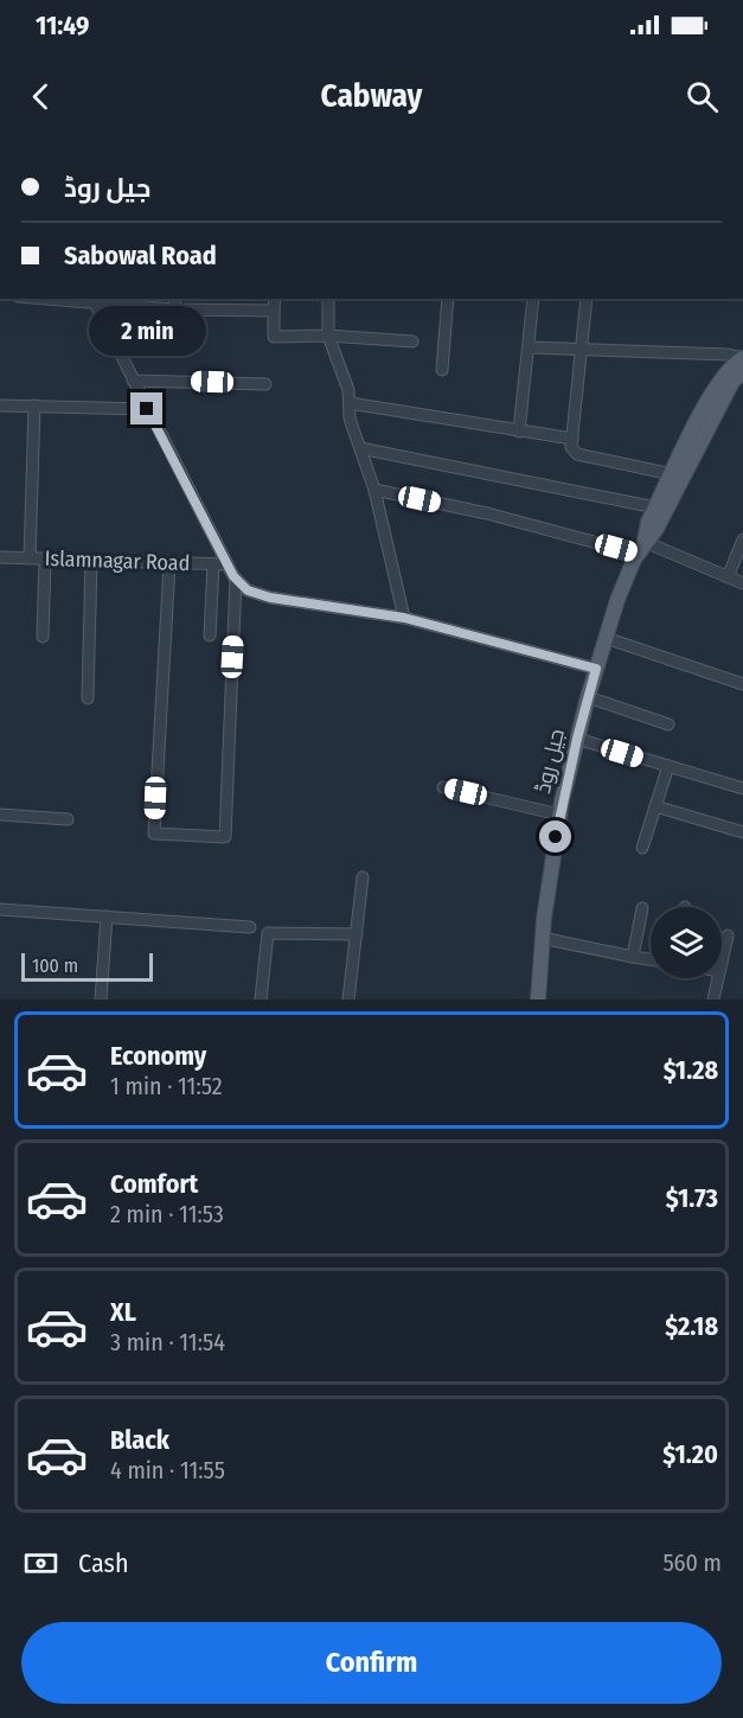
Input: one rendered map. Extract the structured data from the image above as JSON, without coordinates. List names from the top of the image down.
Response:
{
  "streets": {
    "main road": ["جیل روڈ"],
    "street": ["Islamnagar Road"]
  },
  "scale_bar": "100 m",
  "page": {
    "status": "11:49",
    "header": "Cabway",
    "banner": ["جیل روڈ", "Sabowal Road"],
    "bubble": "2 min",
    "scale": "100 m",
    "list": [
      {
        "name": "Economy",
        "note": "1 min · 11:52",
        "value": "$1.28"
      },
      {
        "name": "Comfort",
        "note": "2 min · 11:53",
        "value": "$1.73"
      },
      {
        "name": "XL",
        "note": "3 min · 11:54",
        "value": "$2.18"
      },
      {
        "name": "Black",
        "note": "4 min · 11:55",
        "value": "$1.20"
      }
    ],
    "pay": ["Cash", "560 m"],
    "buttons": "Confirm"
  }
}
